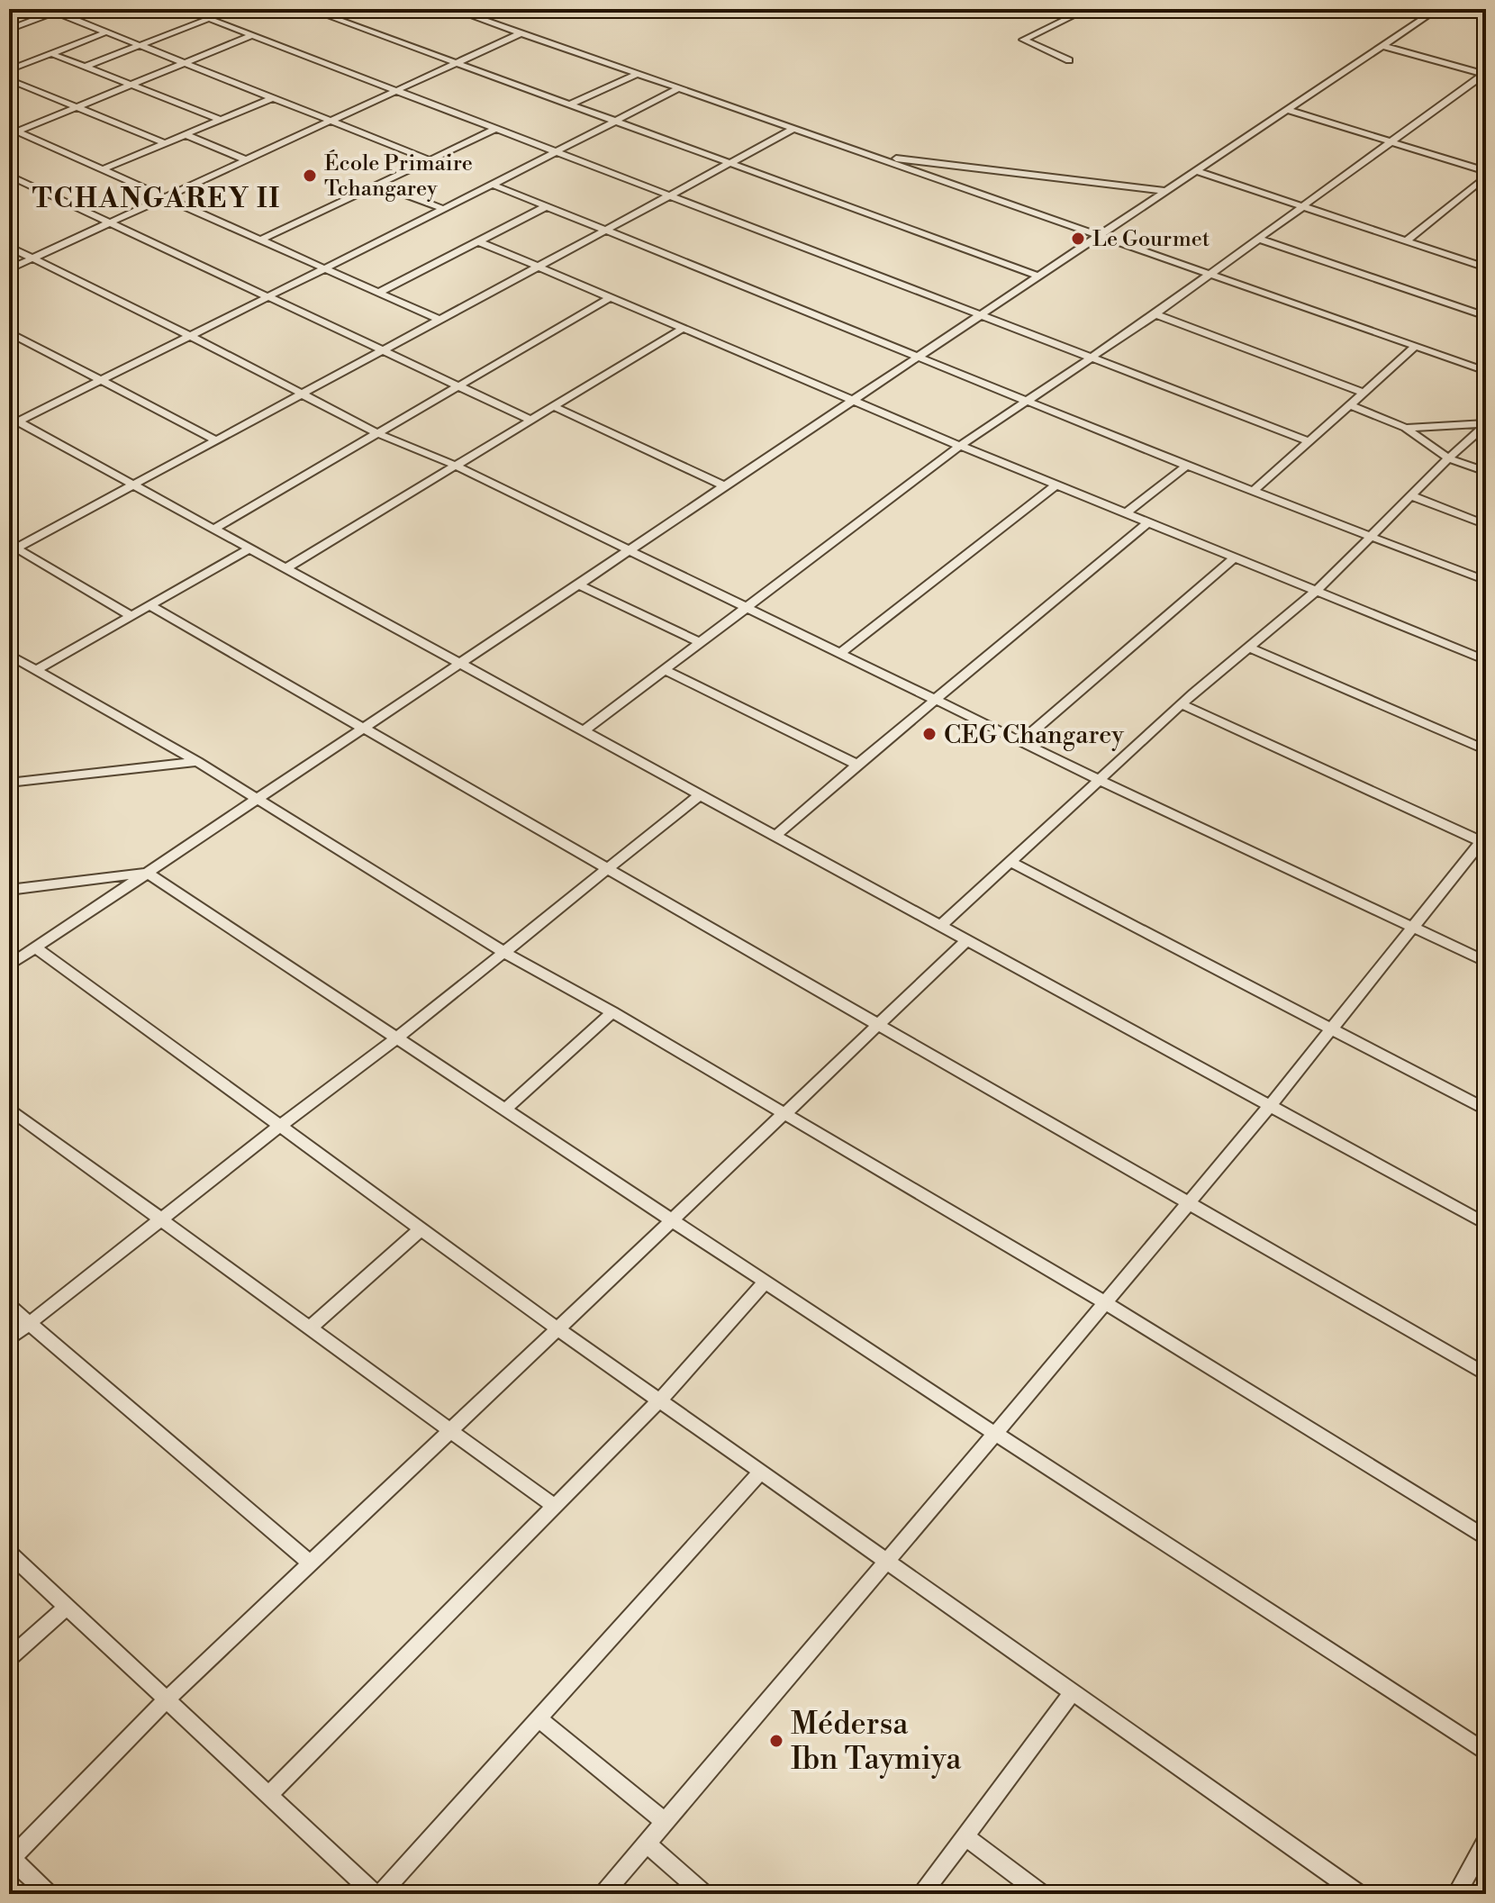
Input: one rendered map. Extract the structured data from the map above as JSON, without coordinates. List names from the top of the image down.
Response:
{
  "districts": ["TCHANGAREY II"],
  "places": [
    "École Primaire Tchangarey",
    "Le Gourmet",
    "CEG Changarey",
    "Médersa Ibn Taymiya"
  ]
}
